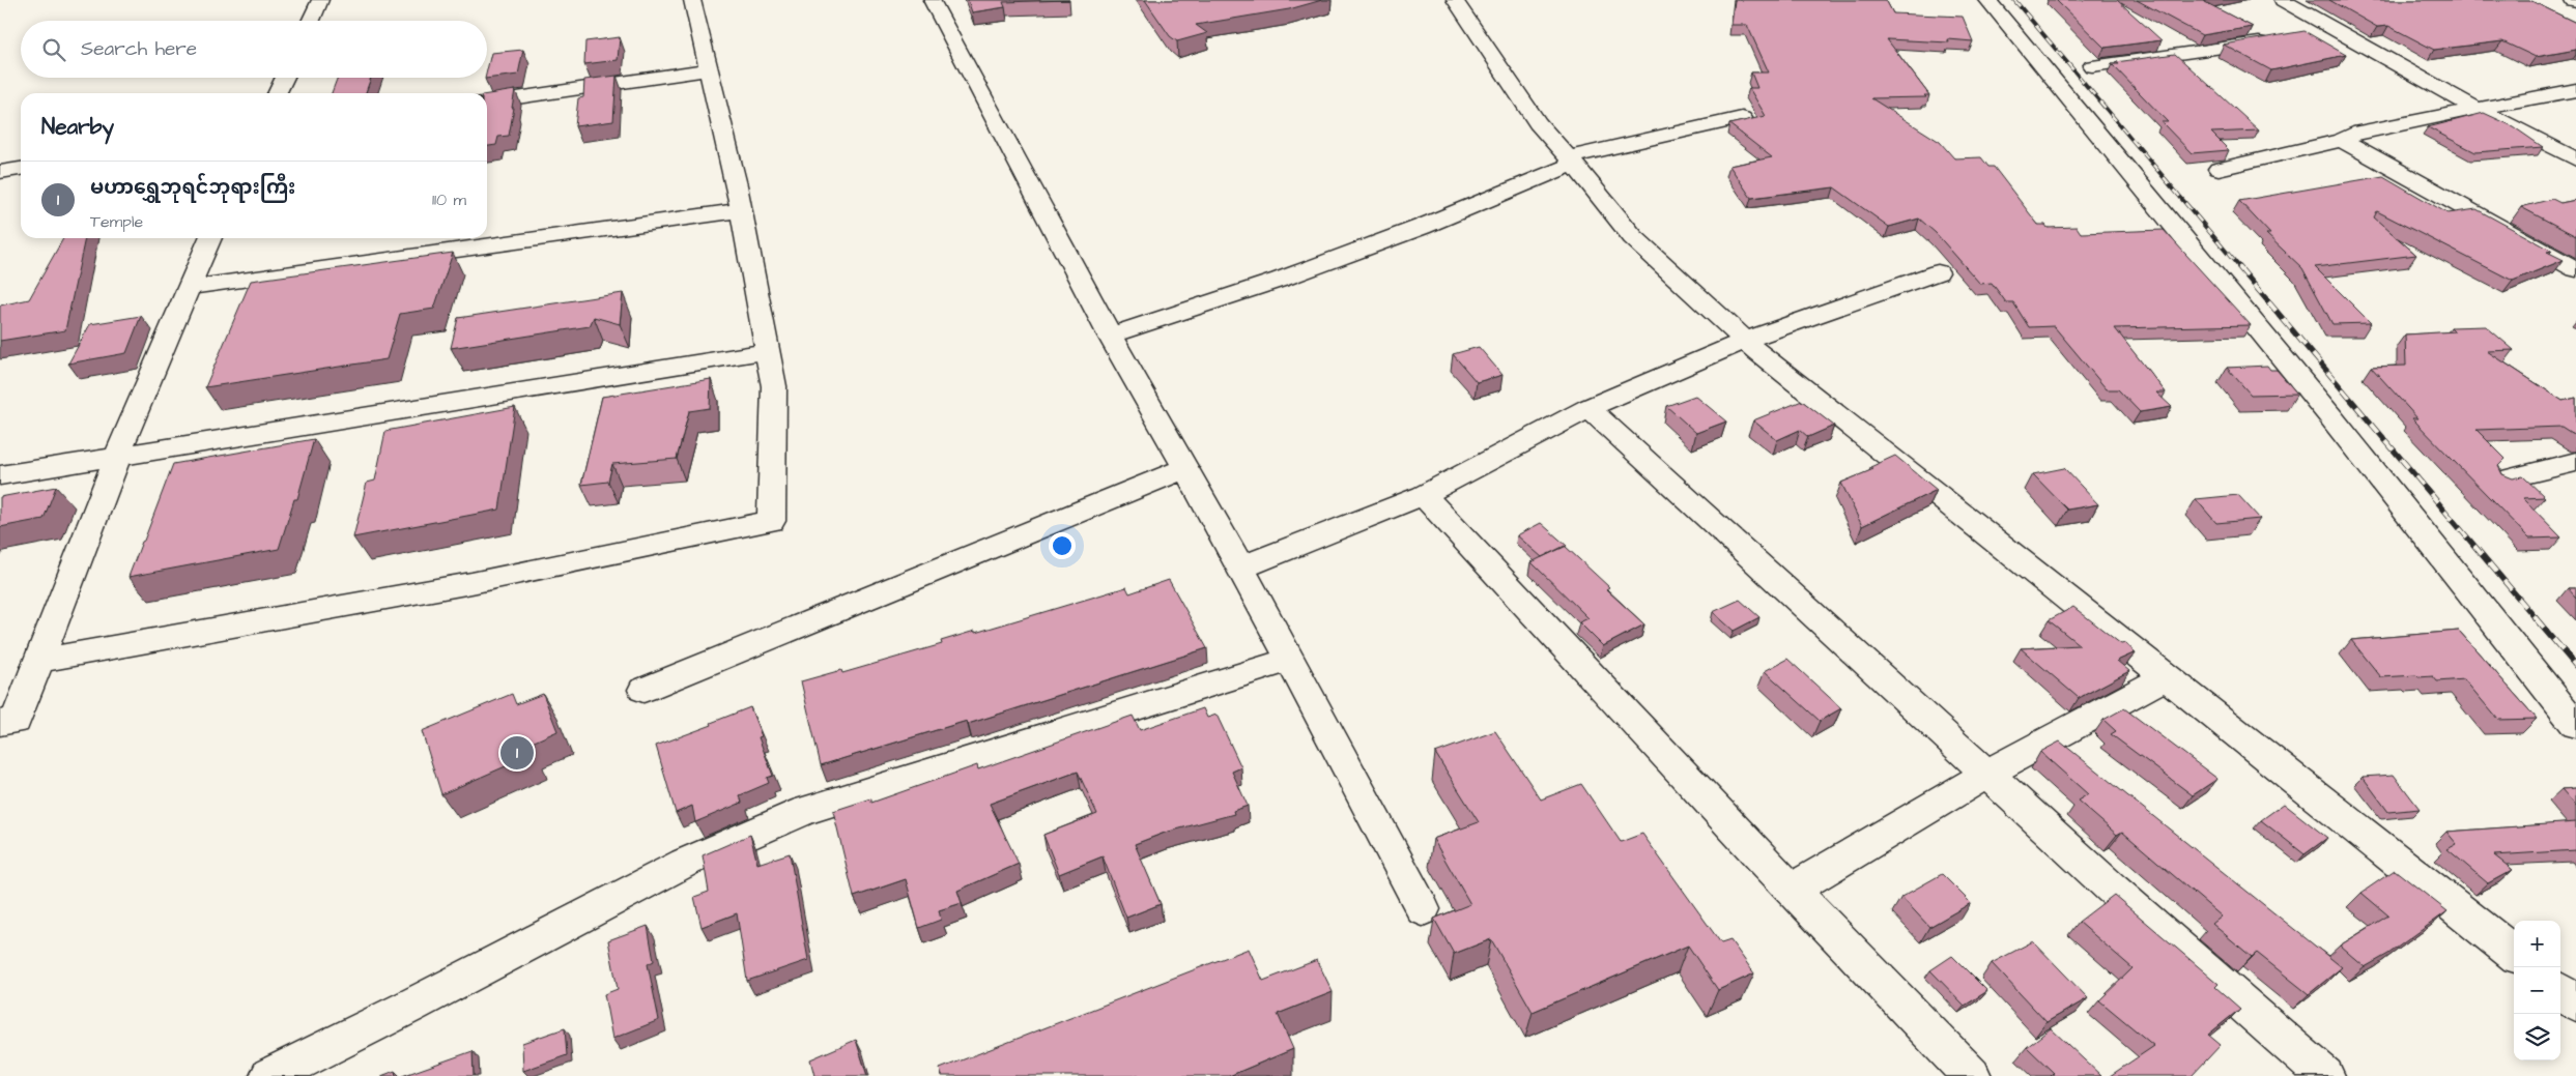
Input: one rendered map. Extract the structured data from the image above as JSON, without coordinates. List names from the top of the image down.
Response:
{
  "page": {
    "search": "Search here",
    "heading": "Nearby",
    "list": [
      {
        "mark": "1",
        "name": "မဟာရွှေဘုရင်ဘုရားကြီး",
        "note": "Temple",
        "value": "110 m"
      }
    ],
    "pins": "1",
    "map_buttons": ["+", "−"]
  }
}
